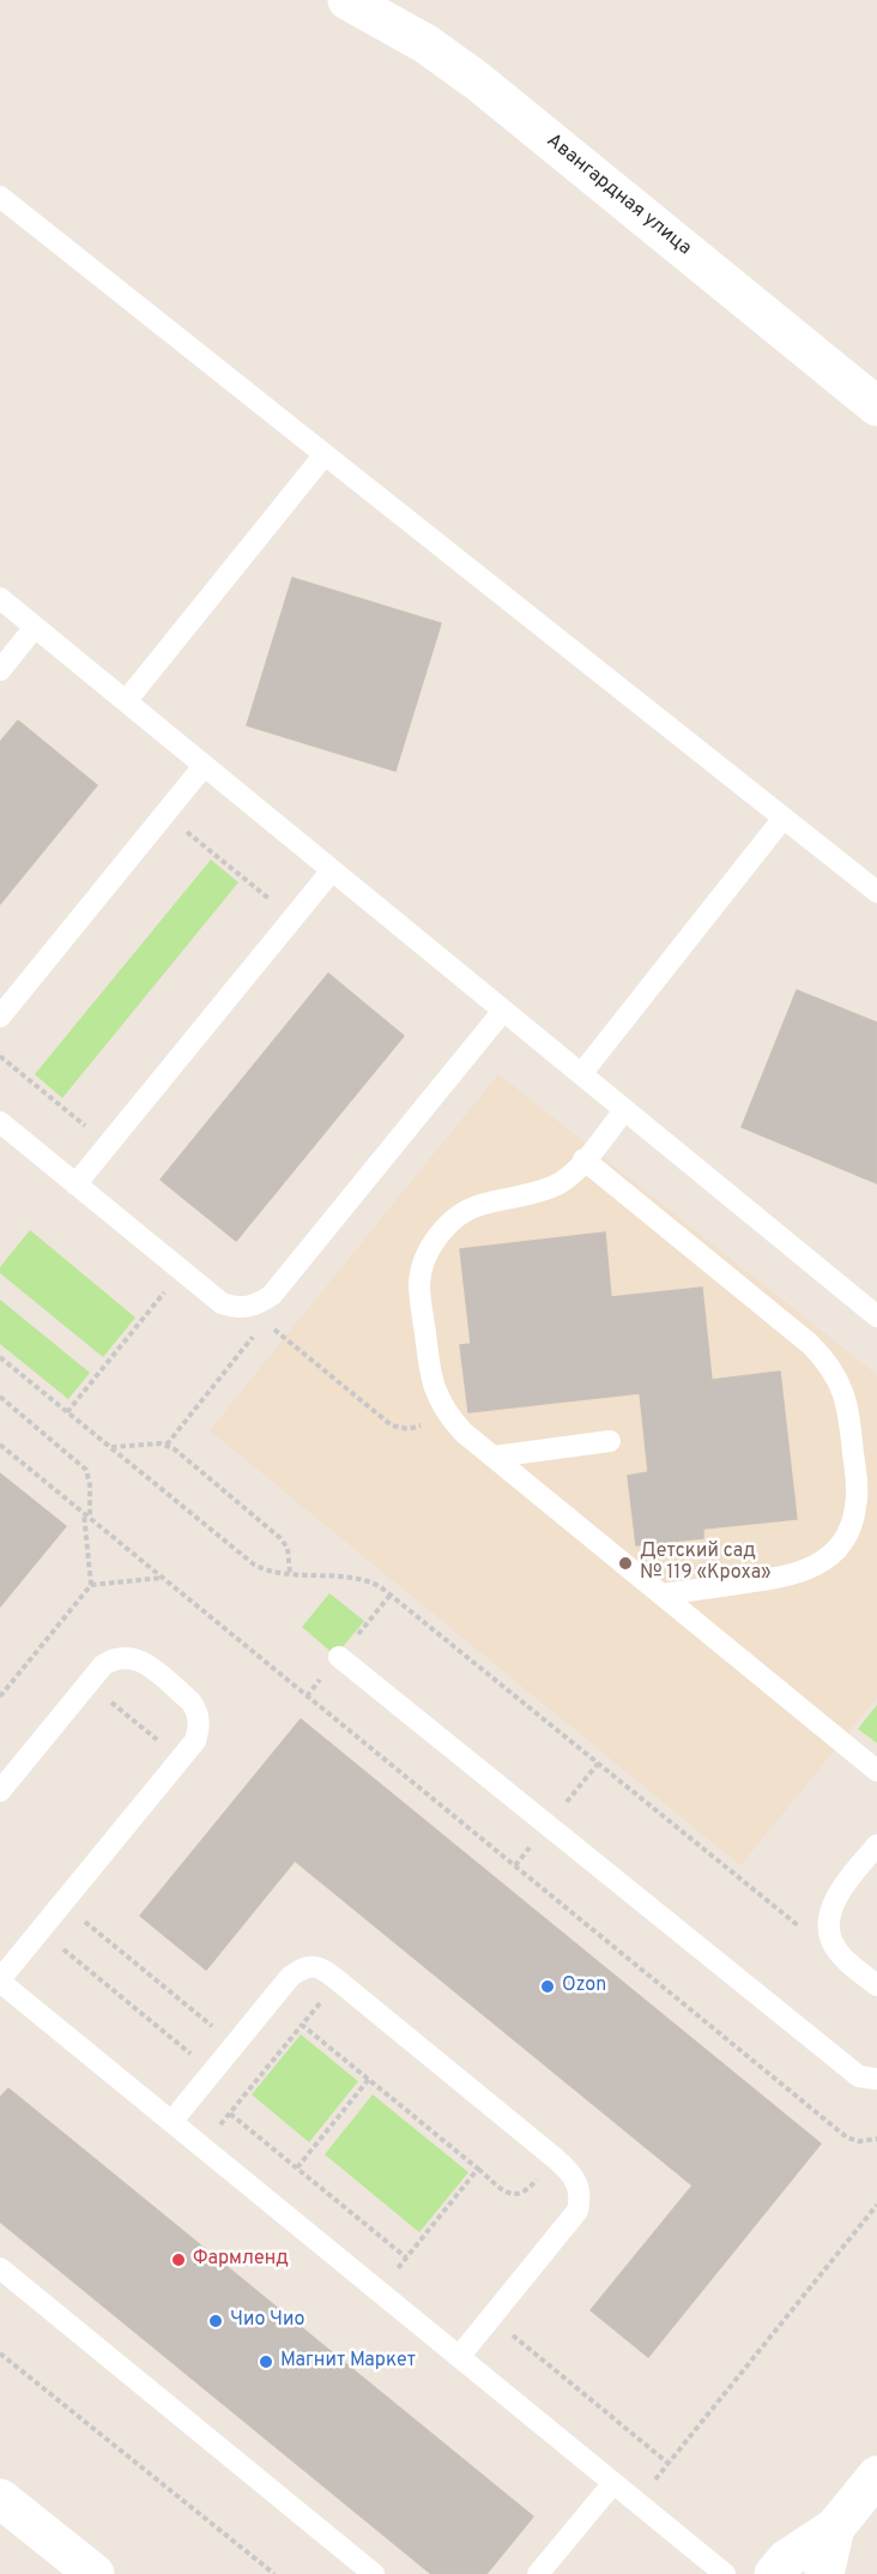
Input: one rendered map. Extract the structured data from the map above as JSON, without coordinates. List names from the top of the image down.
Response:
{
  "streets": {
    "street": ["Авангардная улица"]
  },
  "places": [
    "Детский сад № 119 «Кроха»",
    "Ozon",
    "Фармленд",
    "Чио Чио",
    "Магнит Маркет"
  ]
}
